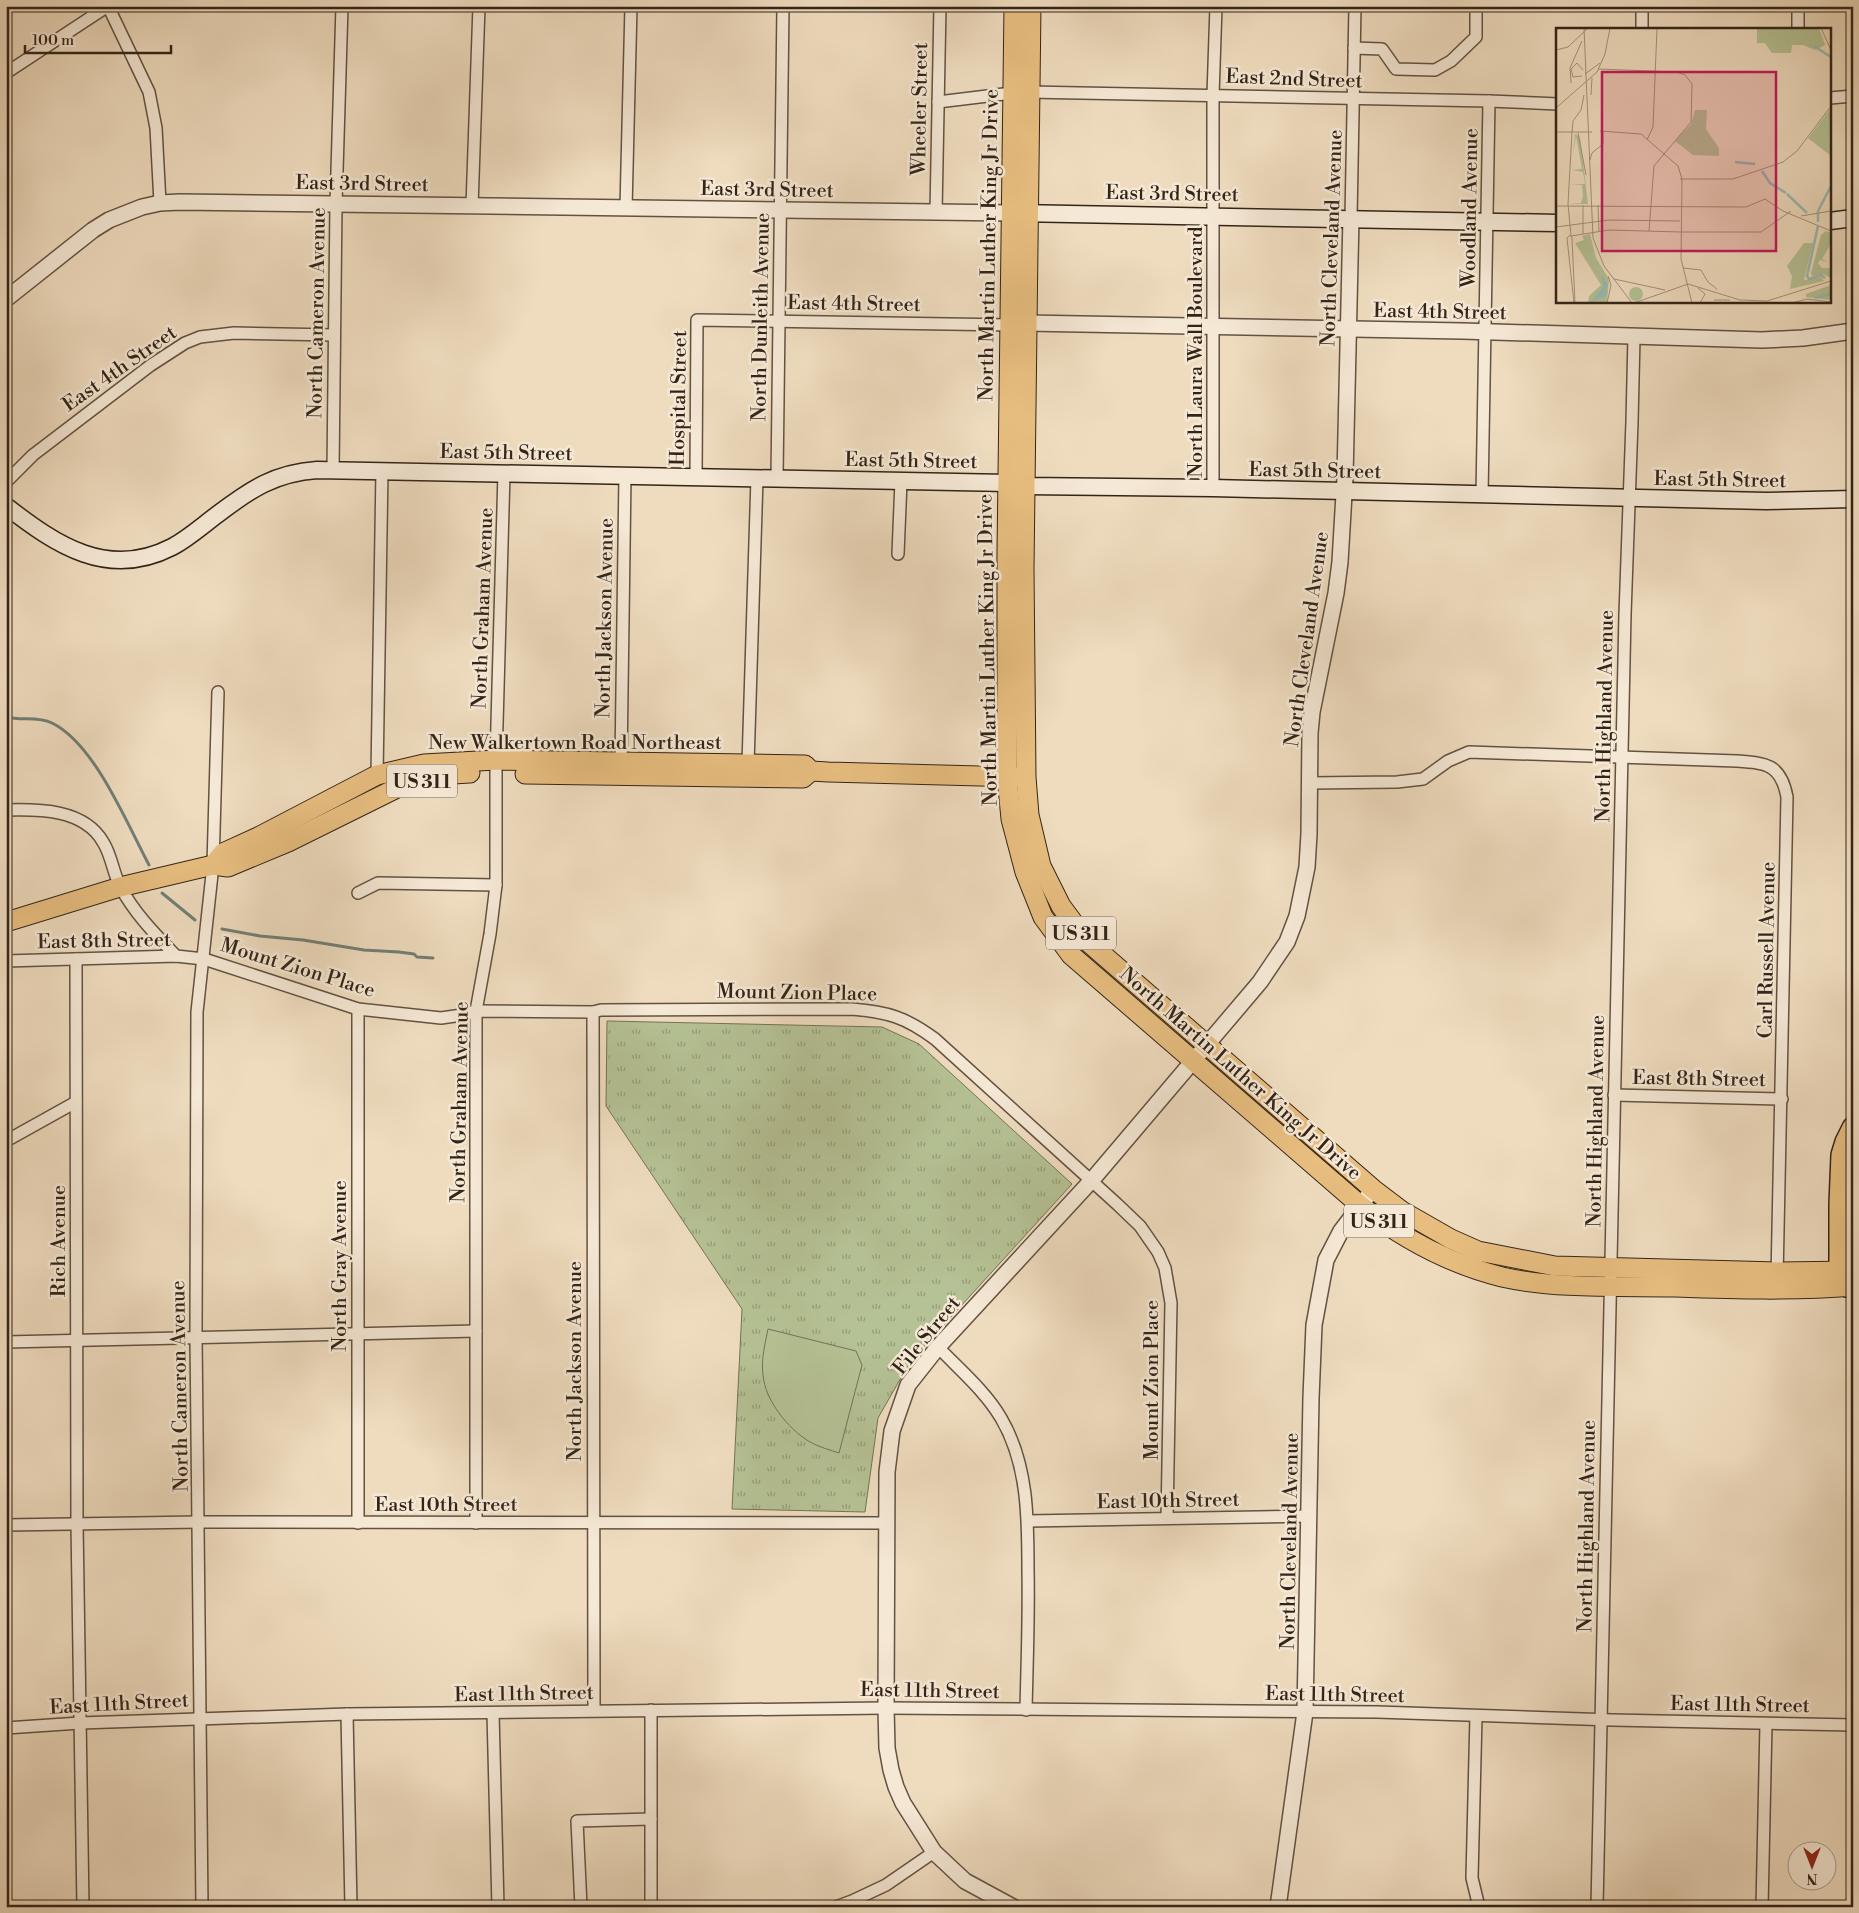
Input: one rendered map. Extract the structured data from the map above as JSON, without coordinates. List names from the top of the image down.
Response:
{
  "streets": {
    "main road": [
      "East 3rd Street",
      "North Martin Luther King Jr Drive",
      "East 5th Street",
      "New Walkertown Road Northeast",
      "US 311"
    ],
    "street": [
      "East 2nd Street",
      "Wheeler Street",
      "Woodland Avenue",
      "North Cleveland Avenue",
      "East 4th Street",
      "North Cameron Avenue",
      "North Dunleith Avenue",
      "North Laura Wall Boulevard",
      "Hospital Street",
      "North Graham Avenue",
      "North Jackson Avenue",
      "North Highland Avenue",
      "East 8th Street",
      "Carl Russell Avenue",
      "Mount Zion Place",
      "Rich Avenue",
      "North Gray Avenue",
      "File Street",
      "East 10th Street",
      "East 11th Street"
    ]
  },
  "crossings": [
    ["East 2nd Street", "Wheeler Street"],
    ["East 2nd Street", "Woodland Avenue"],
    ["East 2nd Street", "North Cleveland Avenue"],
    ["East 2nd Street", "North Martin Luther King Jr Drive"],
    ["East 2nd Street", "North Laura Wall Boulevard"],
    ["Wheeler Street", "East 3rd Street"],
    ["East 3rd Street", "Woodland Avenue"],
    ["East 3rd Street", "North Cleveland Avenue"],
    ["East 3rd Street", "North Martin Luther King Jr Drive"],
    ["East 3rd Street", "North Cameron Avenue"],
    ["East 3rd Street", "North Dunleith Avenue"],
    ["East 3rd Street", "North Laura Wall Boulevard"],
    ["Woodland Avenue", "East 4th Street"],
    ["Woodland Avenue", "East 5th Street"],
    ["North Cleveland Avenue", "North Martin Luther King Jr Drive"],
    ["North Cleveland Avenue", "East 4th Street"],
    ["North Cleveland Avenue", "East 5th Street"],
    ["North Cleveland Avenue", "Carl Russell Avenue"],
    ["North Cleveland Avenue", "File Street"],
    ["North Cleveland Avenue", "East 10th Street"],
    ["North Cleveland Avenue", "East 11th Street"],
    ["North Martin Luther King Jr Drive", "East 4th Street"],
    ["North Martin Luther King Jr Drive", "East 5th Street"],
    ["North Martin Luther King Jr Drive", "North Highland Avenue"],
    ["North Martin Luther King Jr Drive", "New Walkertown Road Northeast"],
    ["North Martin Luther King Jr Drive", "Carl Russell Avenue"],
    ["North Martin Luther King Jr Drive", "File Street"],
    ["East 4th Street", "North Cameron Avenue"],
    ["East 4th Street", "North Dunleith Avenue"],
    ["East 4th Street", "North Laura Wall Boulevard"],
    ["East 4th Street", "Hospital Street"],
    ["East 4th Street", "North Highland Avenue"],
    ["North Cameron Avenue", "East 5th Street"],
    ["North Cameron Avenue", "New Walkertown Road Northeast"],
    ["North Cameron Avenue", "East 8th Street"],
    ["North Cameron Avenue", "Mount Zion Place"],
    ["North Cameron Avenue", "East 10th Street"],
    ["North Cameron Avenue", "East 11th Street"],
    ["North Dunleith Avenue", "East 5th Street"],
    ["North Laura Wall Boulevard", "East 5th Street"],
    ["Hospital Street", "East 5th Street"],
    ["East 5th Street", "North Graham Avenue"],
    ["East 5th Street", "North Jackson Avenue"],
    ["East 5th Street", "North Highland Avenue"],
    ["North Graham Avenue", "New Walkertown Road Northeast"],
    ["North Graham Avenue", "Mount Zion Place"],
    ["North Graham Avenue", "East 10th Street"],
    ["North Jackson Avenue", "New Walkertown Road Northeast"],
    ["North Jackson Avenue", "Mount Zion Place"],
    ["North Jackson Avenue", "East 10th Street"],
    ["North Jackson Avenue", "East 11th Street"],
    ["North Highland Avenue", "East 8th Street"],
    ["North Highland Avenue", "Carl Russell Avenue"],
    ["North Highland Avenue", "East 11th Street"],
    ["East 8th Street", "Carl Russell Avenue"],
    ["East 8th Street", "Mount Zion Place"],
    ["East 8th Street", "Rich Avenue"],
    ["Mount Zion Place", "North Gray Avenue"],
    ["Mount Zion Place", "File Street"],
    ["Mount Zion Place", "East 10th Street"],
    ["Rich Avenue", "East 10th Street"],
    ["Rich Avenue", "East 11th Street"],
    ["North Gray Avenue", "East 10th Street"],
    ["File Street", "East 10th Street"],
    ["File Street", "East 11th Street"]
  ],
  "scale_bar": "100 m",
  "north": "bottom"
}
